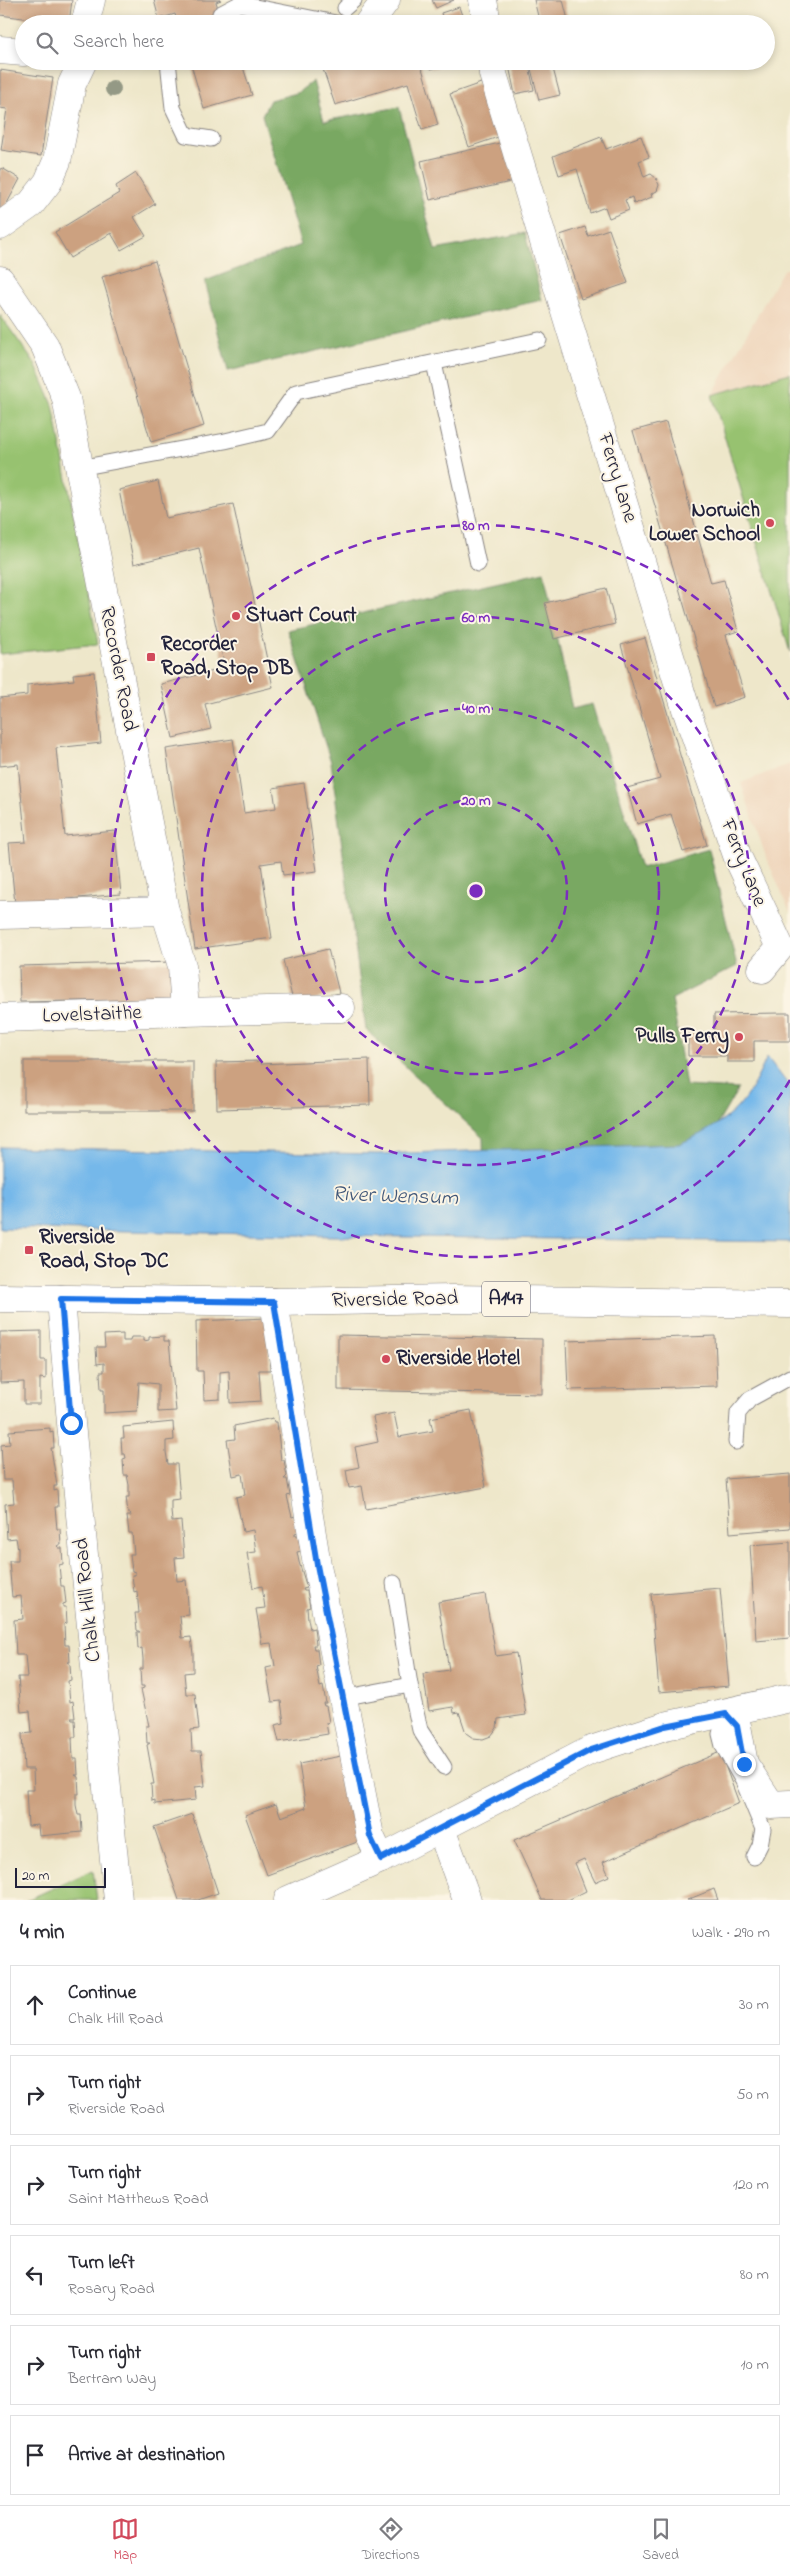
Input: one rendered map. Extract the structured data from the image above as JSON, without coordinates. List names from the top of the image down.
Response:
{
  "streets": {
    "street": [
      "Ferry Lane",
      "Recorder Road",
      "Lovelstaithe",
      "A147",
      "Riverside Road",
      "Chalk Hill Road"
    ]
  },
  "crossings": [
    ["Riverside Road", "Chalk Hill Road"]
  ],
  "water": ["River Wensum"],
  "places": {
    "other": [
      "Norwich Lower School",
      "Stuart Court",
      "Pulls Ferry",
      "Riverside Hotel"
    ],
    "transit": ["Recorder Road, Stop DB", "Riverside Road, Stop DC"]
  },
  "scale_bar": "20 m",
  "page": {
    "search": "Search here",
    "scale": "20 m",
    "heading": ["4 min", "Walk · 290 m"],
    "list": [
      ["Continue", "Chalk Hill Road", "30 m"],
      ["Turn right", "Riverside Road", "50 m"],
      ["Turn right", "Saint Matthews Road", "120 m"],
      ["Turn left", "Rosary Road", "80 m"],
      ["Turn right", "Bertram Way", "10 m"],
      "Arrive at destination"
    ],
    "nav": ["Map", "Directions", "Saved"]
  },
  "rings": [
    "80 m",
    "60 m",
    "40 m",
    "20 m"
  ]
}
